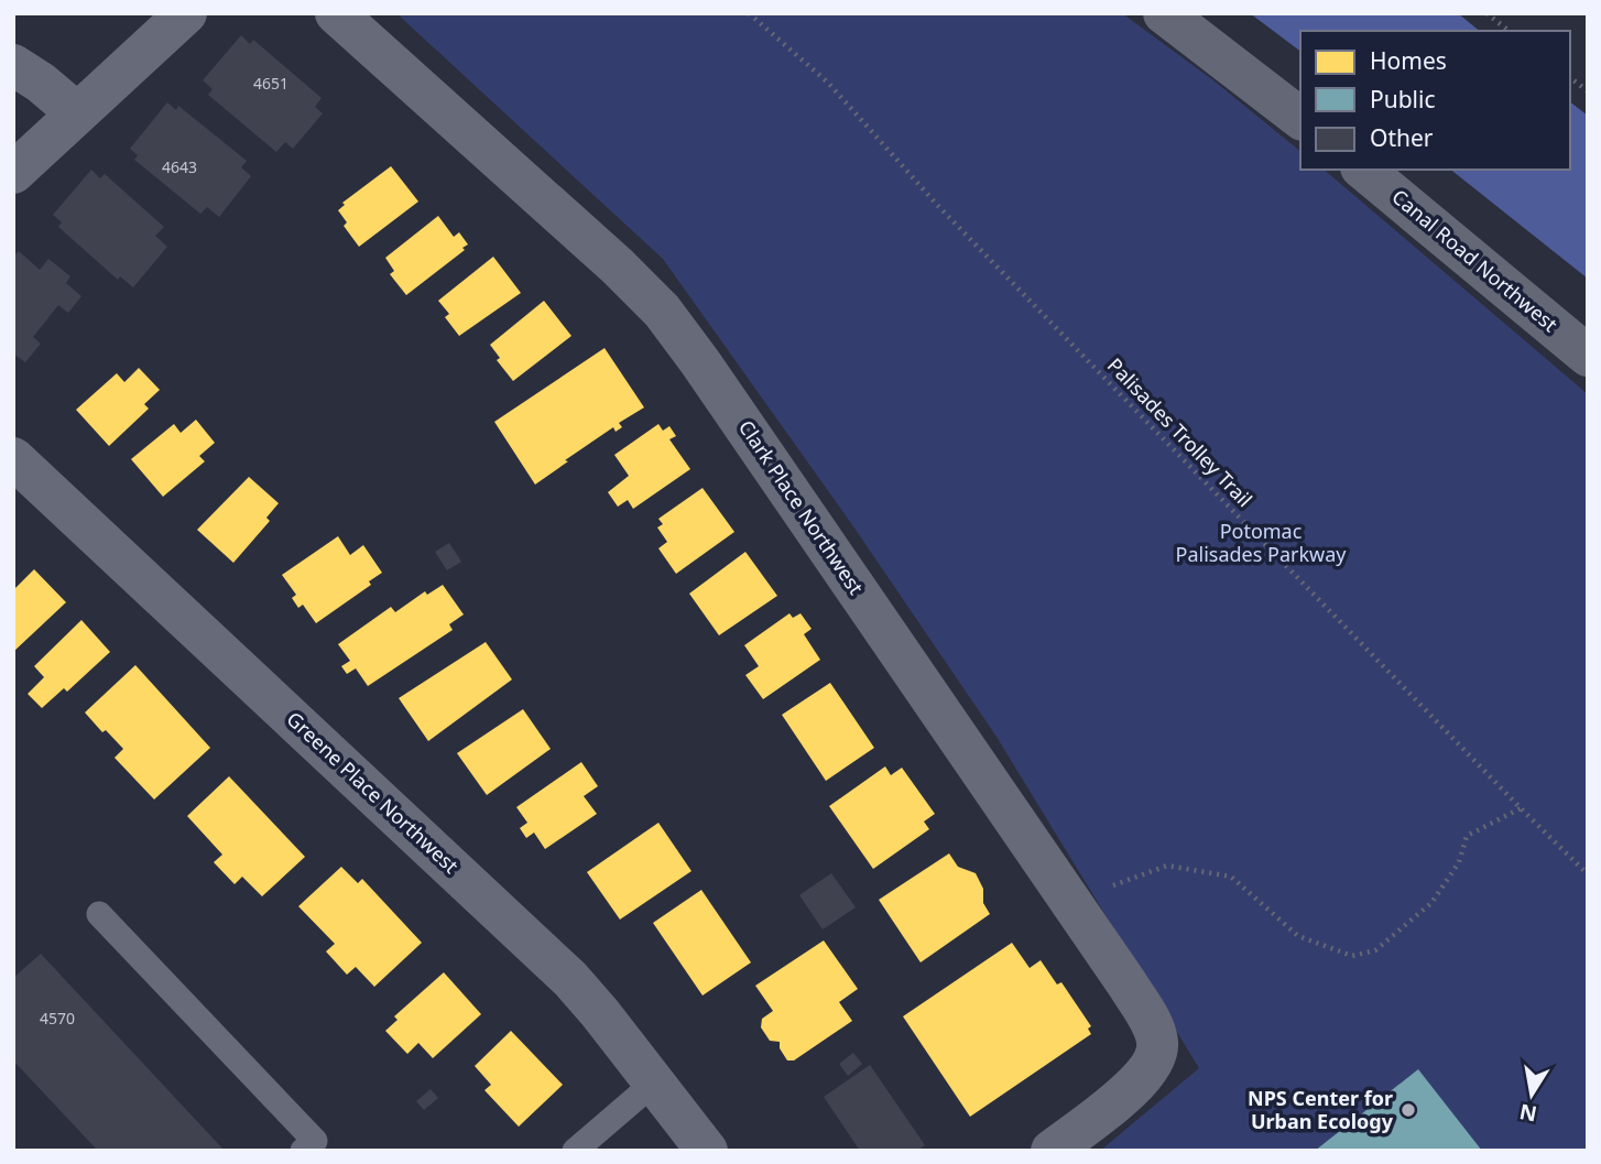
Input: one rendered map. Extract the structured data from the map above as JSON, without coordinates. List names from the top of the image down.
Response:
{
  "streets": {
    "highway": ["Canal Road Northwest"],
    "street": ["Clark Place Northwest", "Greene Place Northwest"],
    "path": ["Palisades Trolley Trail"]
  },
  "parks": ["Potomac Palisades Parkway"],
  "places": ["NPS Center for Urban Ecology"],
  "house_numbers": ["4651", "4643", "4570"],
  "legend": ["Homes", "Public", "Other"],
  "north": "bottom"
}
